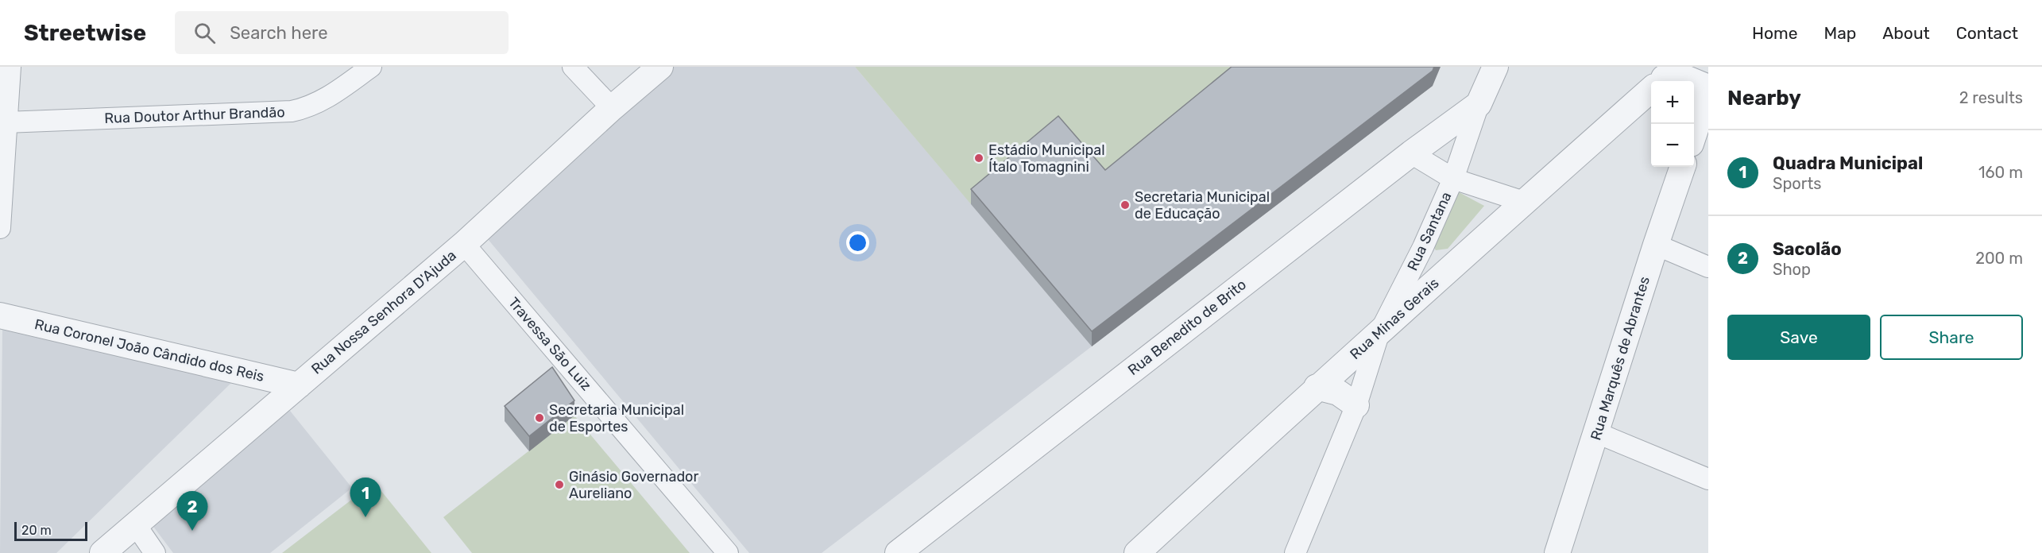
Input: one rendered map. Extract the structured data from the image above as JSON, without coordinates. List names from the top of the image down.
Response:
{
  "streets": {
    "street": [
      "Rua Doutor Arthur Brandão",
      "Rua Santana",
      "Rua Nossa Senhora D'Ajuda",
      "Rua Minas Gerais",
      "Rua Benedito de Brito",
      "Travessa São Luiz",
      "Rua Coronel João Cândido dos Reis",
      "Rua Marquês de Abrantes"
    ]
  },
  "crossings": [
    ["Rua Santana", "Rua Minas Gerais"],
    ["Rua Santana", "Rua Benedito de Brito"],
    ["Rua Nossa Senhora D'Ajuda", "Travessa São Luiz"],
    ["Rua Nossa Senhora D'Ajuda", "Rua Coronel João Cândido dos Reis"]
  ],
  "places": [
    "Estádio Municipal Ítalo Tomagnini",
    "Secretaria Municipal de Educação",
    "Secretaria Municipal de Esportes",
    "Ginásio Governador Aureliano"
  ],
  "scale_bar": "20 m",
  "page": {
    "header": "Streetwise",
    "search": "Search here",
    "nav": [
      "Home",
      "Map",
      "About",
      "Contact"
    ],
    "heading": ["Nearby", "2 results"],
    "map_buttons": ["+", "−"],
    "list": [
      {
        "mark": "1",
        "name": "Quadra Municipal",
        "note": "Sports",
        "value": "160 m"
      },
      {
        "mark": "2",
        "name": "Sacolão",
        "note": "Shop",
        "value": "200 m"
      }
    ],
    "buttons": ["Save", "Share"],
    "pins": ["1", "2"],
    "scale": "20 m"
  }
}
